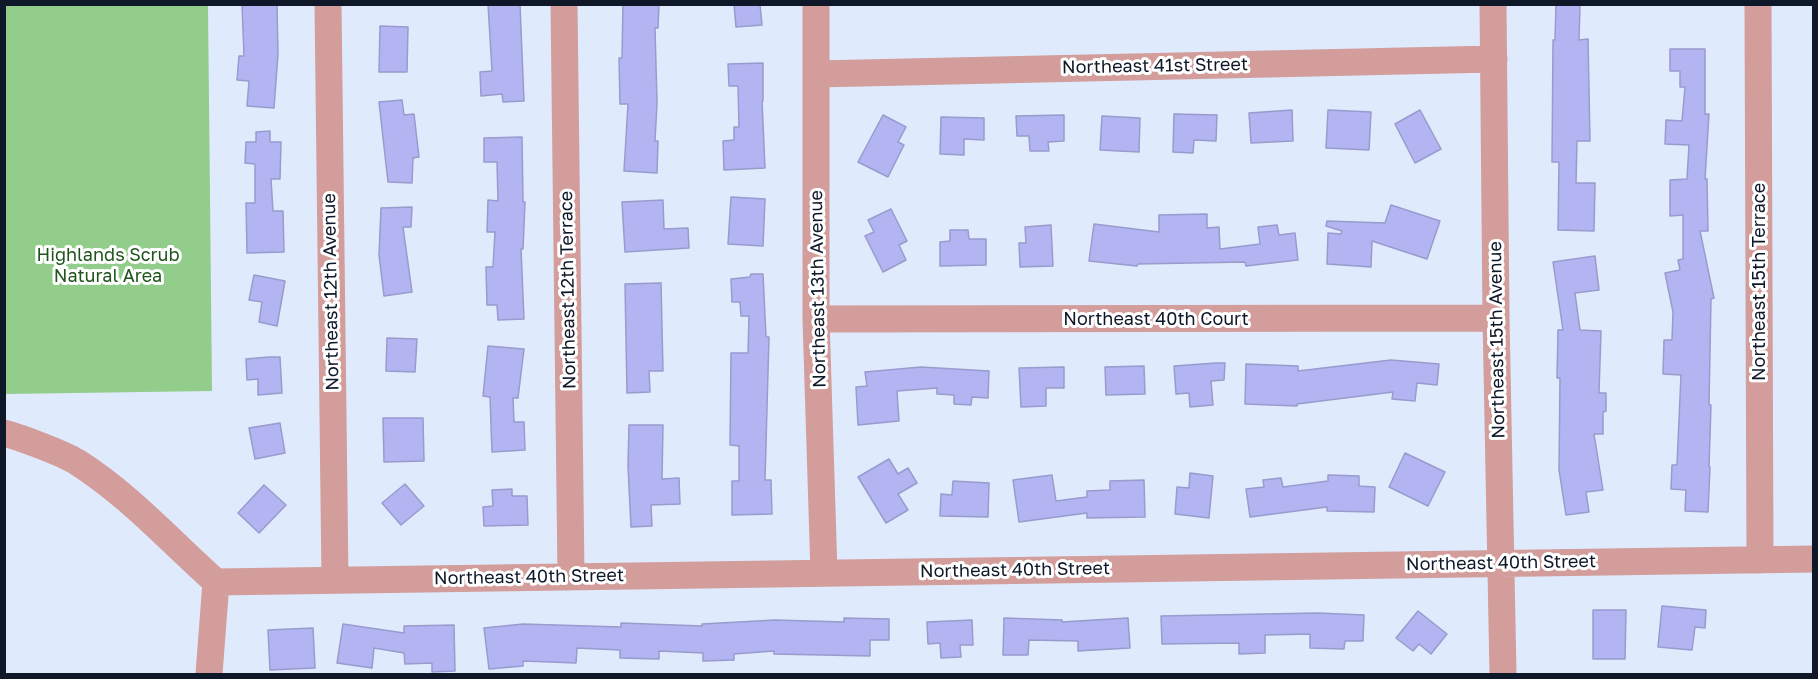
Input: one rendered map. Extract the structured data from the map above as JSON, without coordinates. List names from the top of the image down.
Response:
{
  "streets": {
    "street": [
      "Northeast 41st Street",
      "Northeast 15th Terrace",
      "Northeast 13th Avenue",
      "Northeast 12th Terrace",
      "Northeast 12th Avenue",
      "Northeast 40th Court",
      "Northeast 15th Avenue",
      "Northeast 40th Street"
    ]
  },
  "crossings": [
    ["Northeast 41st Street", "Northeast 13th Avenue"],
    ["Northeast 41st Street", "Northeast 15th Avenue"],
    ["Northeast 15th Terrace", "Northeast 40th Street"],
    ["Northeast 13th Avenue", "Northeast 40th Court"],
    ["Northeast 13th Avenue", "Northeast 40th Street"],
    ["Northeast 12th Terrace", "Northeast 40th Street"],
    ["Northeast 12th Avenue", "Northeast 40th Street"],
    ["Northeast 40th Court", "Northeast 15th Avenue"],
    ["Northeast 15th Avenue", "Northeast 40th Street"]
  ],
  "parks": ["Highlands Scrub Natural Area"]
}
